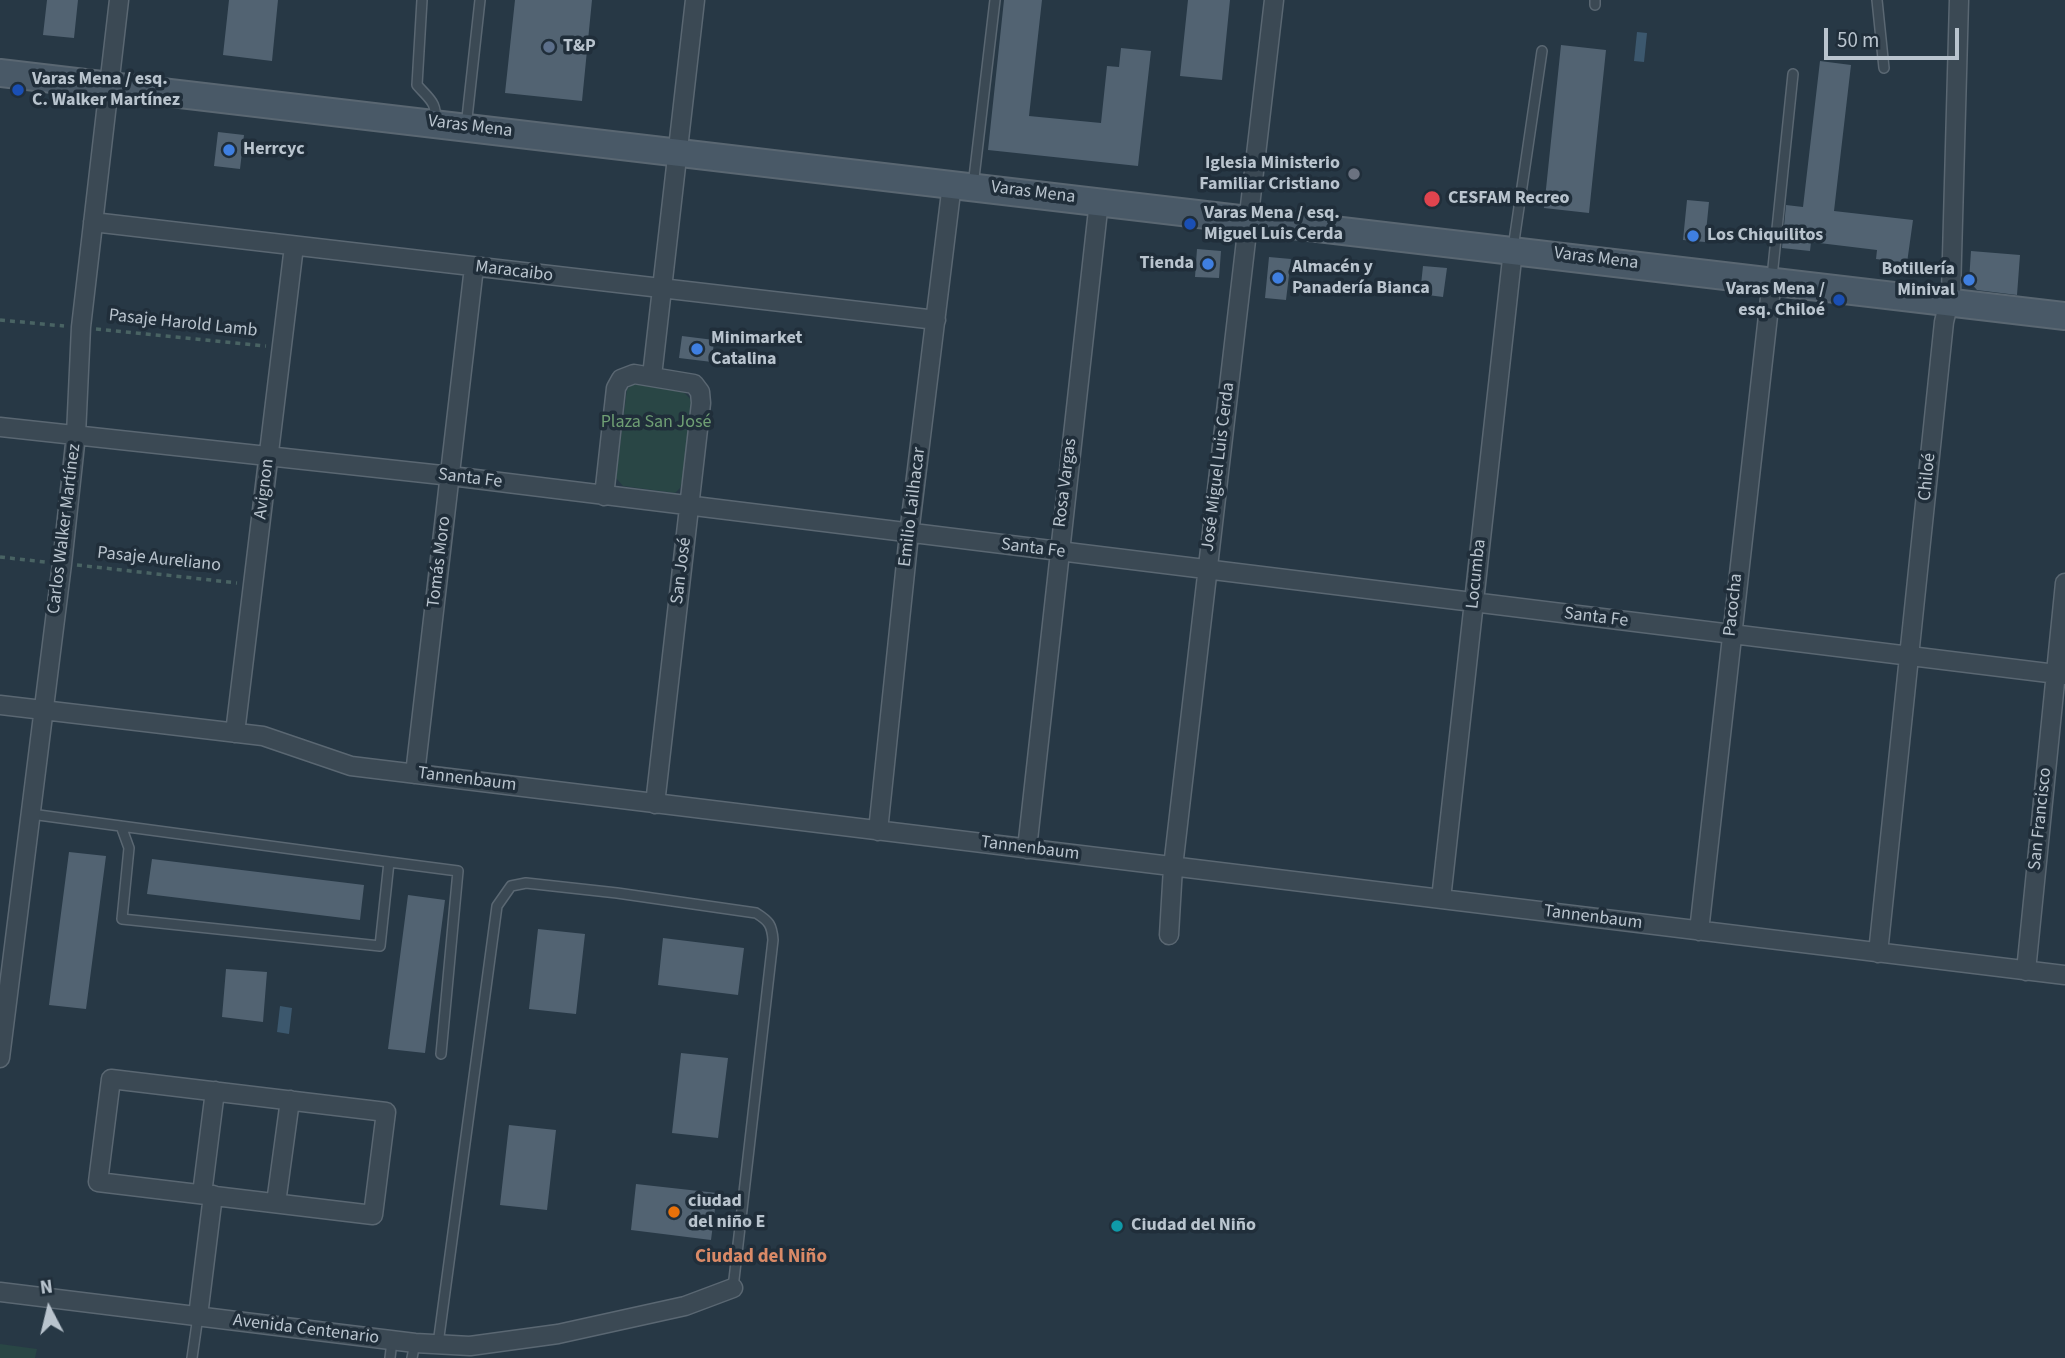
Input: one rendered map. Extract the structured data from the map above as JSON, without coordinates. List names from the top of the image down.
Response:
{
  "streets": {
    "street": [
      "Varas Mena",
      "Maracaibo",
      "José Miguel Luis Cerda",
      "Chiloé",
      "Santa Fe",
      "Rosa Vargas",
      "Avignon",
      "Emilio Lailhacar",
      "Carlos Walker Martínez",
      "Tomás Moro",
      "San José",
      "Locumba",
      "Pacocha",
      "Tannenbaum",
      "San Francisco",
      "Avenida Centenario"
    ],
    "path": ["Pasaje Harold Lamb", "Pasaje Aureliano"]
  },
  "crossings": [
    ["Varas Mena", "José Miguel Luis Cerda"],
    ["Varas Mena", "Chiloé"],
    ["Varas Mena", "Rosa Vargas"],
    ["Varas Mena", "Emilio Lailhacar"],
    ["Varas Mena", "Carlos Walker Martínez"],
    ["Varas Mena", "Locumba"],
    ["Varas Mena", "Pacocha"],
    ["Maracaibo", "Avignon"],
    ["Maracaibo", "Emilio Lailhacar"],
    ["Maracaibo", "Carlos Walker Martínez"],
    ["Maracaibo", "Tomás Moro"],
    ["Pasaje Harold Lamb", "Avignon"],
    ["Pasaje Harold Lamb", "Carlos Walker Martínez"],
    ["José Miguel Luis Cerda", "Santa Fe"],
    ["José Miguel Luis Cerda", "Tannenbaum"],
    ["Chiloé", "Santa Fe"],
    ["Chiloé", "Tannenbaum"],
    ["Santa Fe", "Rosa Vargas"],
    ["Santa Fe", "Avignon"],
    ["Santa Fe", "Emilio Lailhacar"],
    ["Santa Fe", "Carlos Walker Martínez"],
    ["Santa Fe", "Tomás Moro"],
    ["Santa Fe", "San José"],
    ["Santa Fe", "Locumba"],
    ["Santa Fe", "Pacocha"],
    ["Santa Fe", "San Francisco"],
    ["Rosa Vargas", "Tannenbaum"],
    ["Avignon", "Pasaje Aureliano"],
    ["Avignon", "Tannenbaum"],
    ["Emilio Lailhacar", "Tannenbaum"],
    ["Carlos Walker Martínez", "Pasaje Aureliano"],
    ["Carlos Walker Martínez", "Tannenbaum"],
    ["Tomás Moro", "Tannenbaum"],
    ["San José", "Tannenbaum"],
    ["Locumba", "Tannenbaum"],
    ["Pacocha", "Tannenbaum"],
    ["Tannenbaum", "San Francisco"]
  ],
  "districts": ["Ciudad del Niño"],
  "parks": ["Plaza San José"],
  "places": [
    "T&P",
    "Varas Mena / esq. C. Walker Martínez",
    "Herrcyc",
    "Iglesia Ministerio Familiar Cristiano",
    "CESFAM Recreo",
    "Varas Mena / esq. Miguel Luis Cerda",
    "Los Chiquilitos",
    "Tienda",
    "Almacén y Panadería Bianca",
    "Botillería Minival",
    "Varas Mena / esq. Chiloé",
    "Minimarket Catalina",
    "ciudad del niño E",
    "Ciudad del Niño"
  ],
  "scale_bar": "50 m",
  "north": "top"
}
